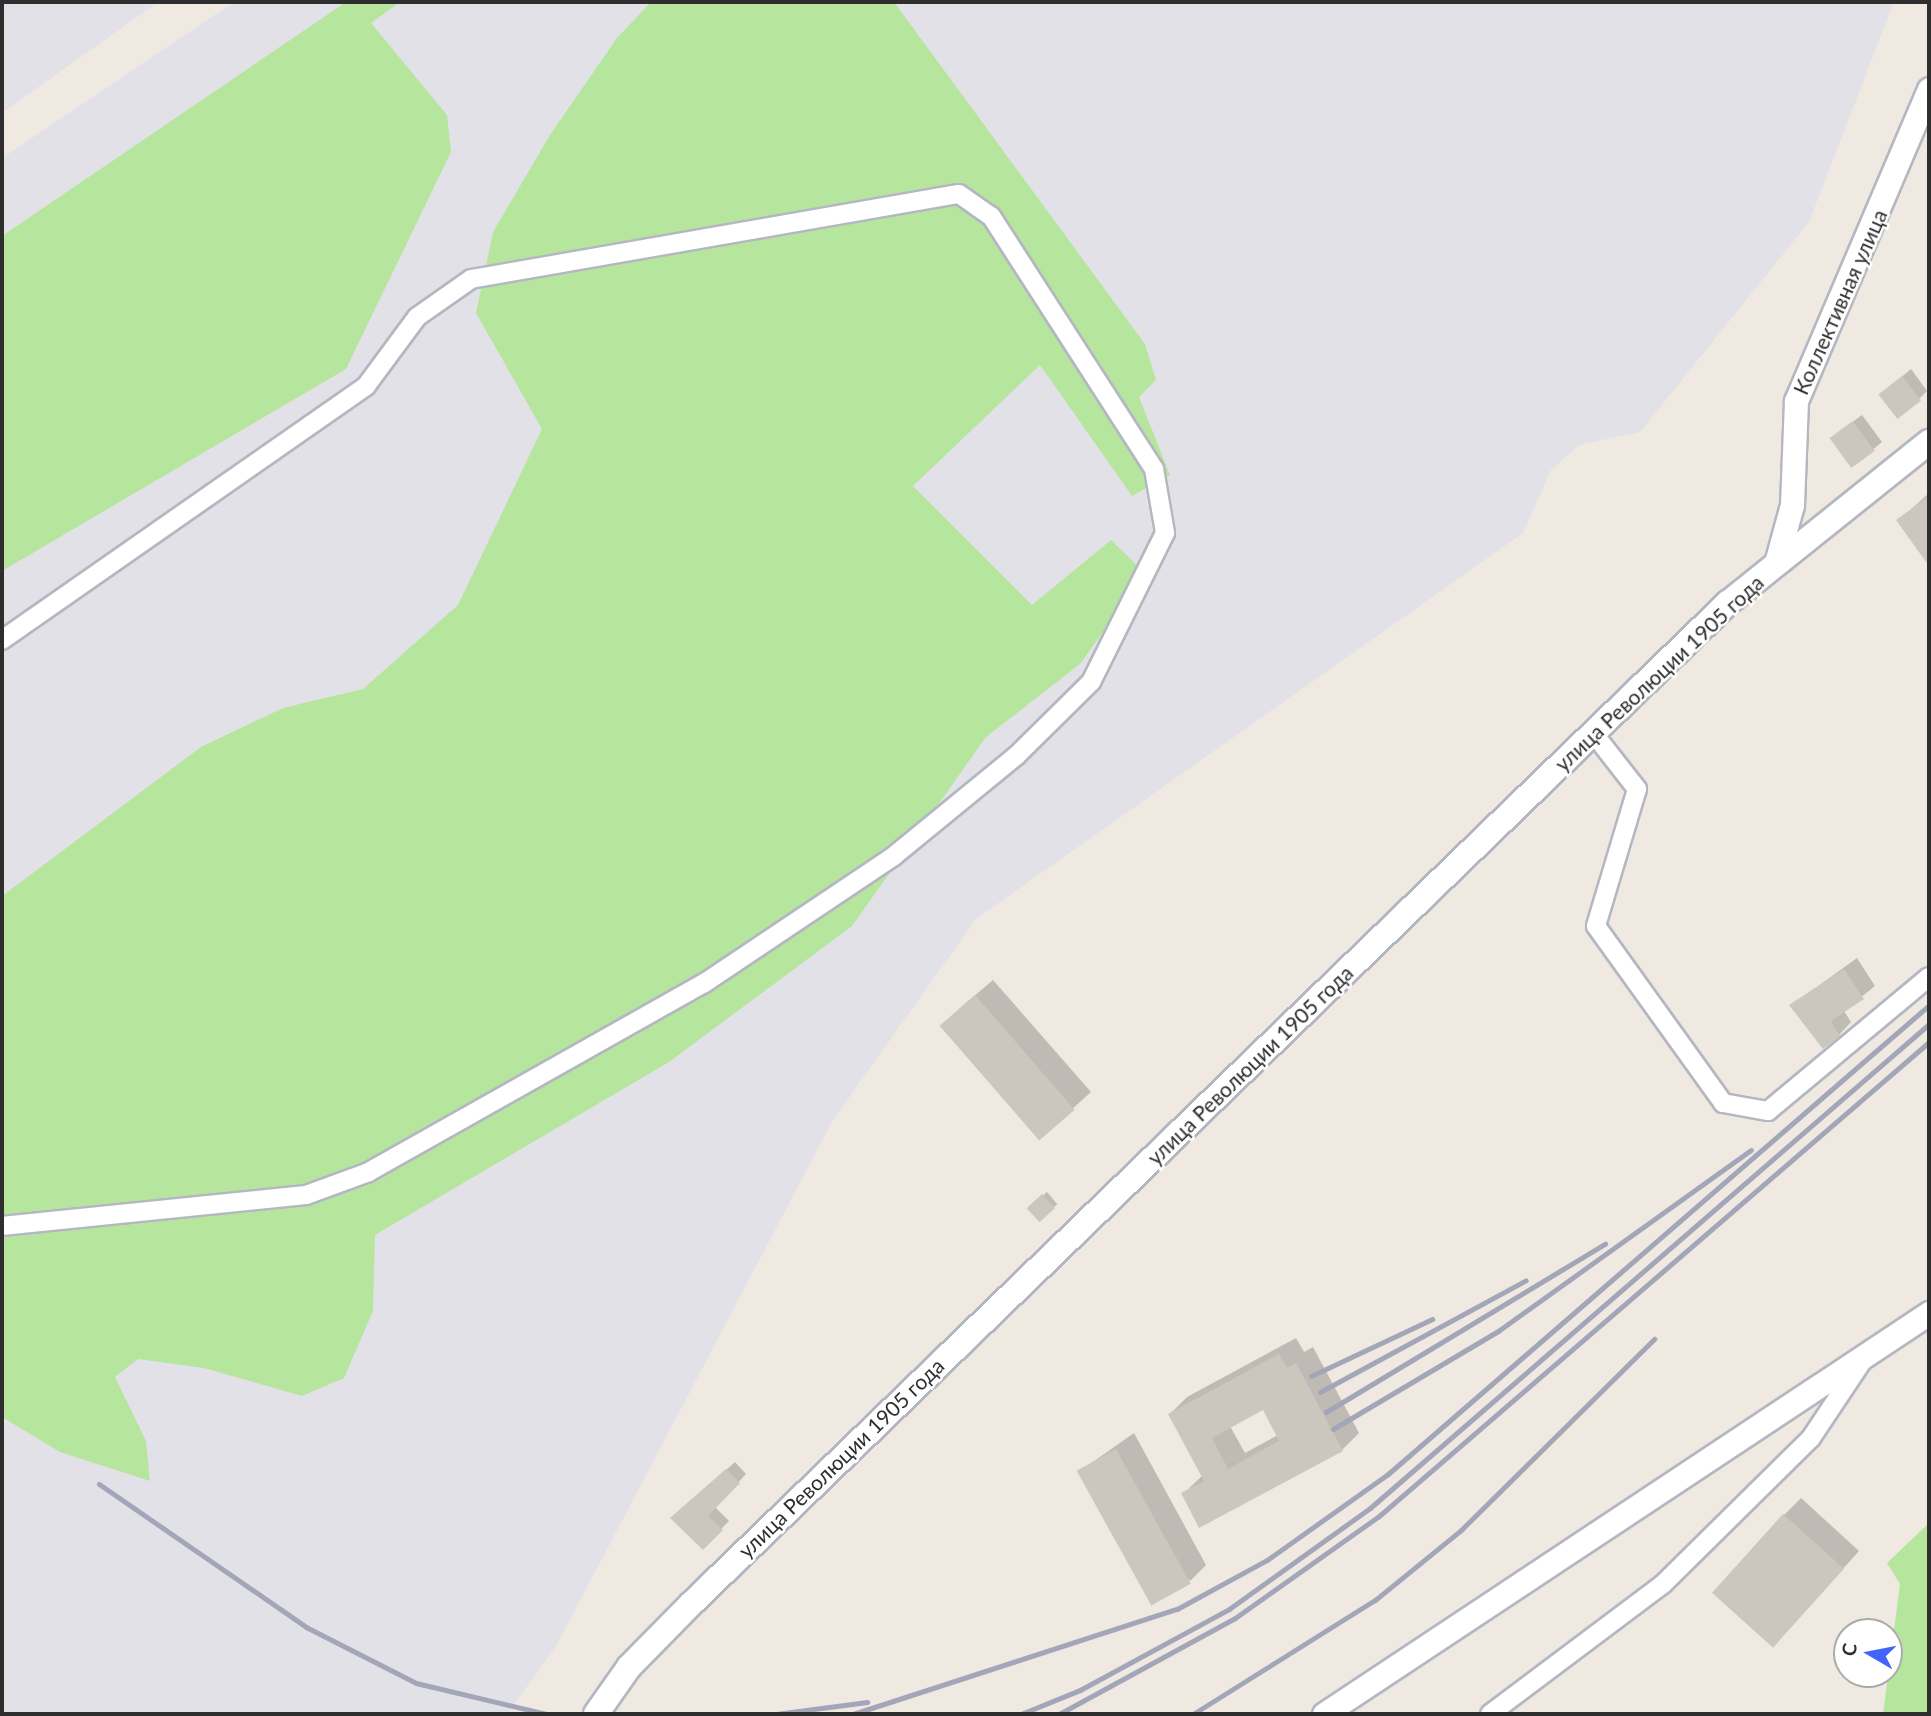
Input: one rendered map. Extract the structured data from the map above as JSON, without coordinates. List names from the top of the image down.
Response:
{
  "streets": {
    "main road": ["улица Революции 1905 года"],
    "street": ["Коллективная улица"]
  },
  "crossings": [
    ["Коллективная улица", "улица Революции 1905 года"]
  ],
  "north": "left"
}
